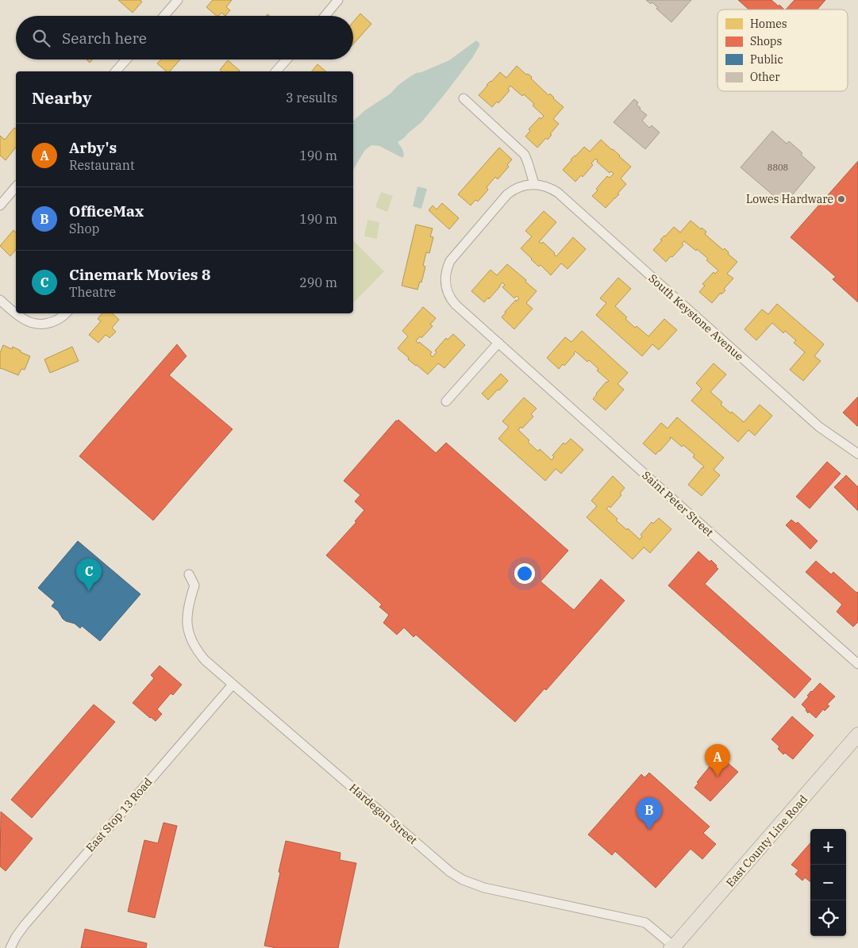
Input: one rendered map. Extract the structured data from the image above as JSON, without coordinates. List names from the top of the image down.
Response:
{
  "streets": {
    "main road": ["East County Line Road"],
    "street": [
      "South Keystone Avenue",
      "Saint Peter Street",
      "Hardegan Street",
      "East Stop 13 Road"
    ]
  },
  "crossings": [
    ["South Keystone Avenue", "Saint Peter Street"],
    ["Hardegan Street", "East Stop 13 Road"],
    ["Hardegan Street", "East County Line Road"]
  ],
  "places": ["Lowes Hardware"],
  "house_numbers": ["8808"],
  "legend": [
    "Homes",
    "Shops",
    "Public",
    "Other"
  ],
  "page": {
    "search": "Search here",
    "heading": ["Nearby", "3 results"],
    "list": [
      {
        "mark": "A",
        "name": "Arby's",
        "note": "Restaurant",
        "value": "190 m"
      },
      {
        "mark": "B",
        "name": "OfficeMax",
        "note": "Shop",
        "value": "190 m"
      },
      {
        "mark": "C",
        "name": "Cinemark Movies 8",
        "note": "Theatre",
        "value": "290 m"
      }
    ],
    "pins": ["C", "A", "B"],
    "map_buttons": ["+", "−"]
  }
}
